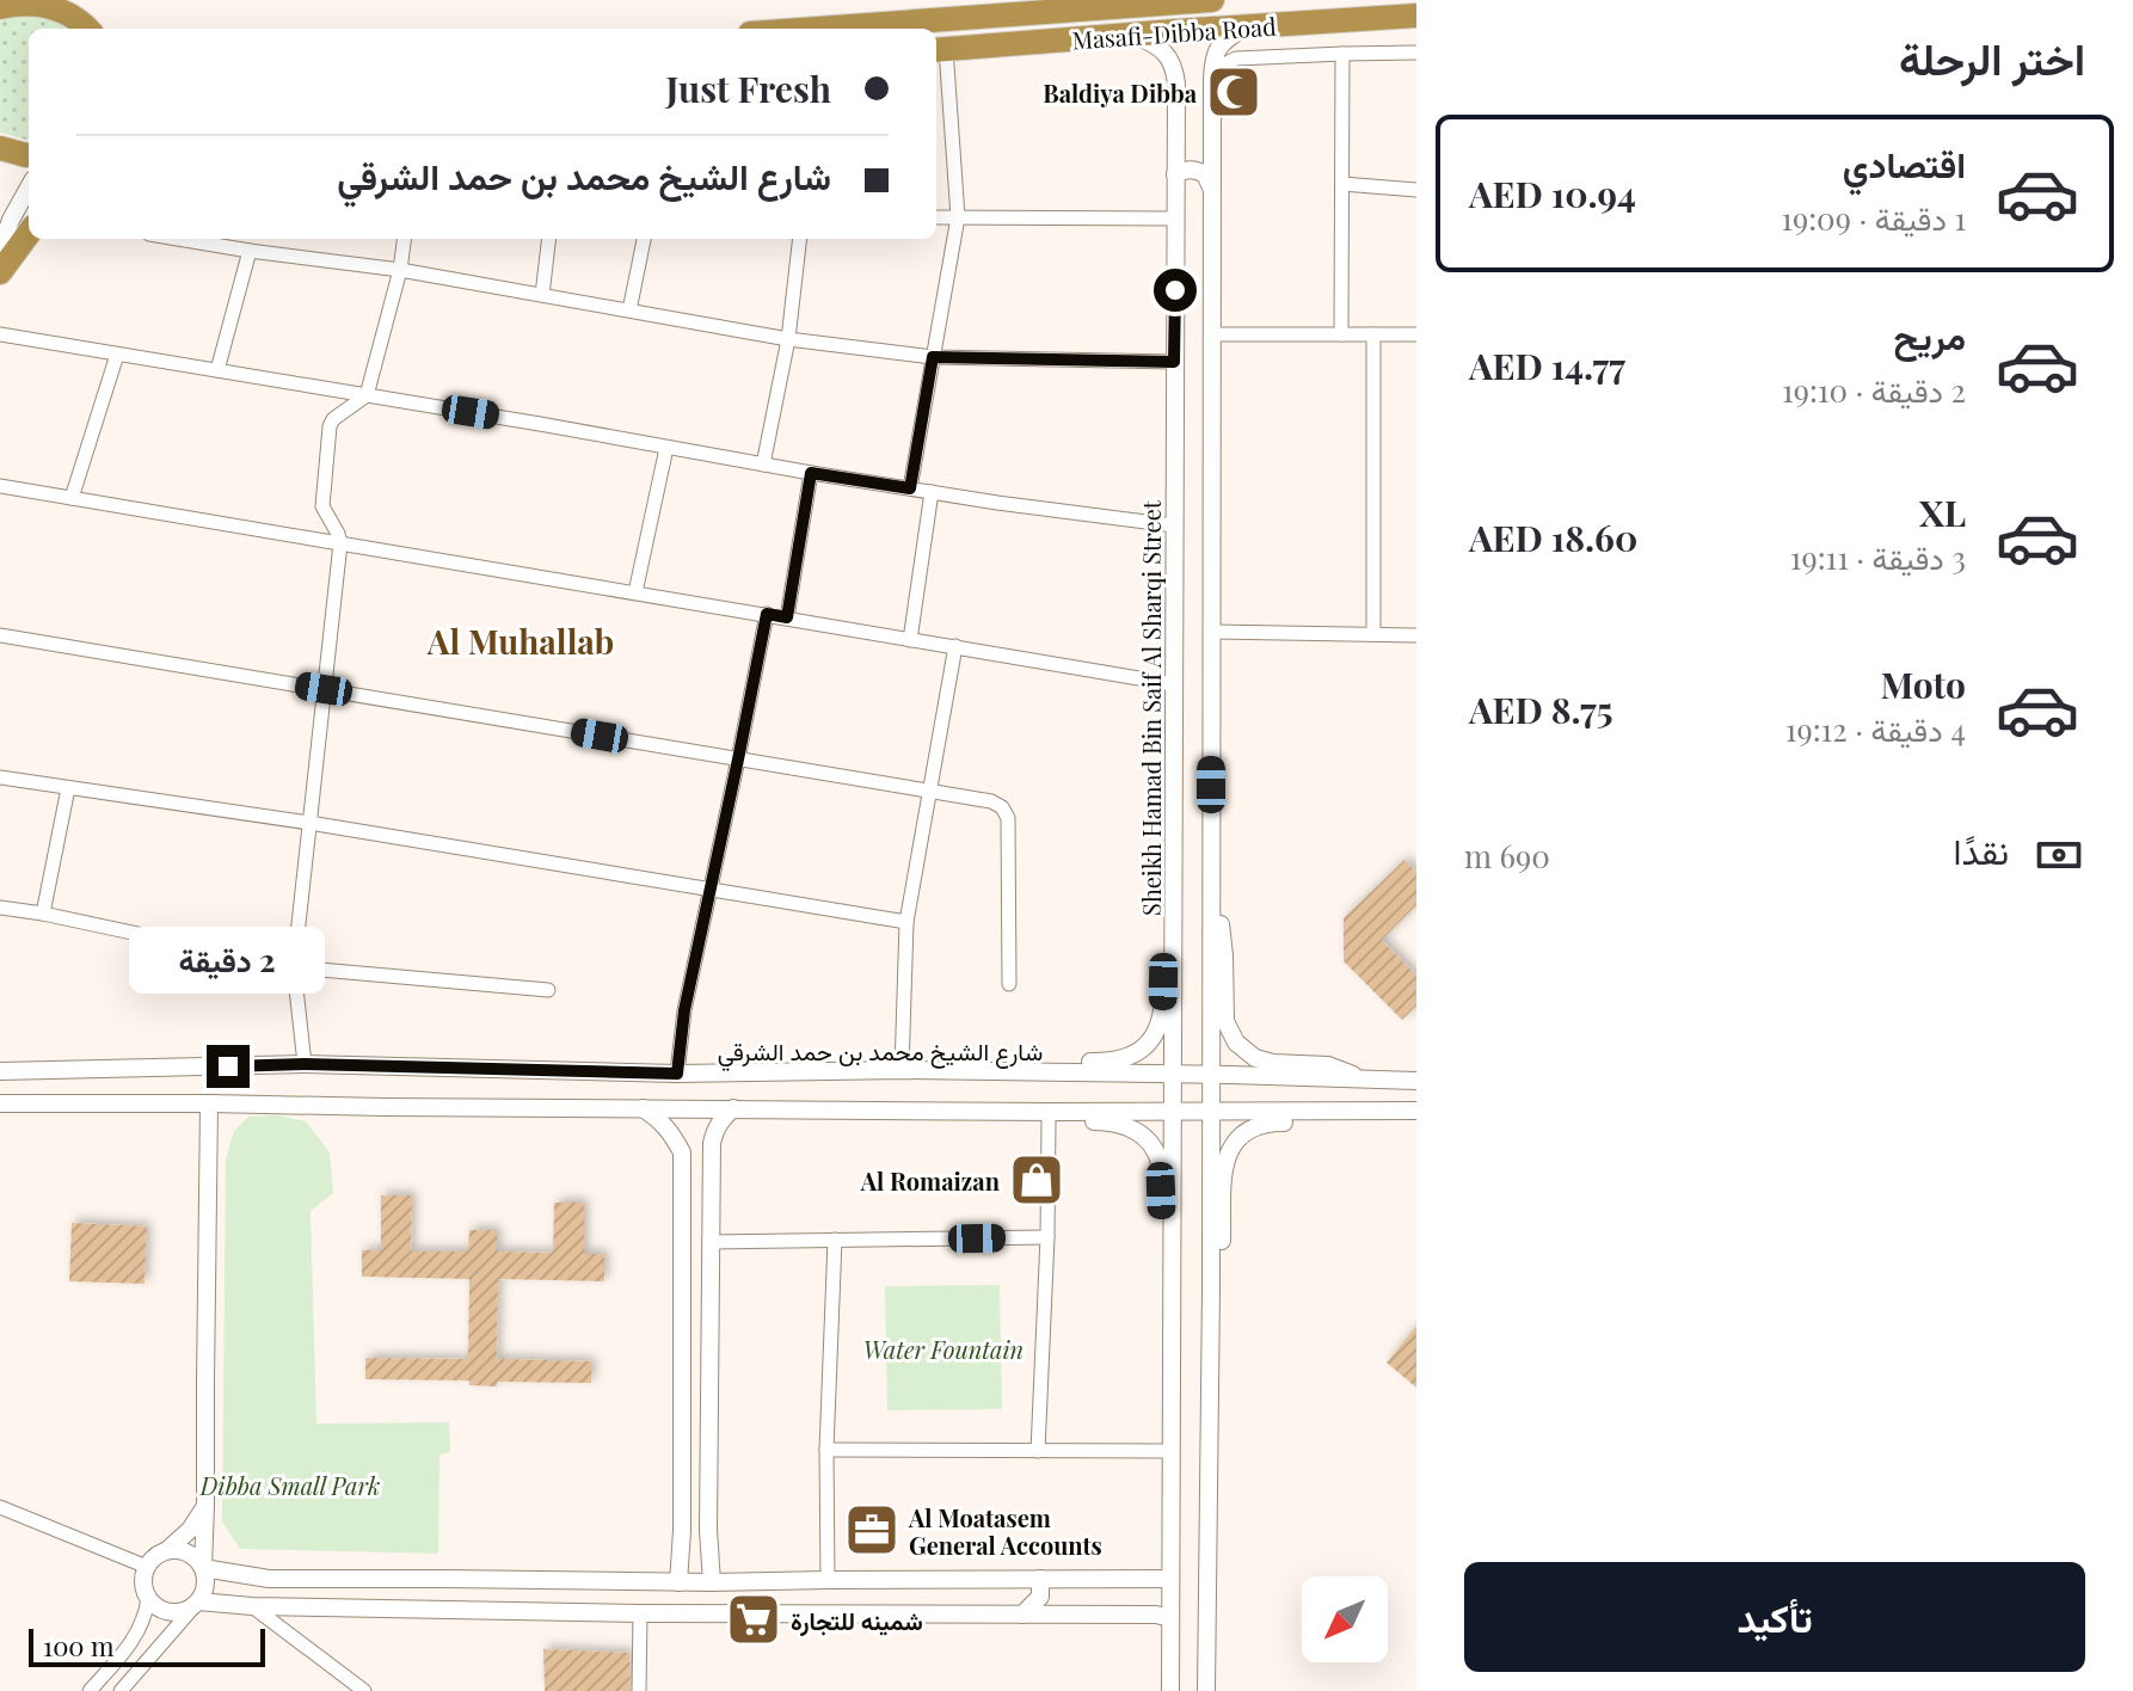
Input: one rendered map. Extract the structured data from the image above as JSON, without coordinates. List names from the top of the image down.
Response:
{
  "streets": {
    "highway": ["Masafi-Dibba Road"],
    "main road": ["Sheikh Hamad Bin Saif Al Sharqi Street", "شارع الشيخ محمد بن حمد الشرقي"]
  },
  "crossings": [
    ["Masafi-Dibba Road", "Sheikh Hamad Bin Saif Al Sharqi Street"],
    ["Sheikh Hamad Bin Saif Al Sharqi Street", "شارع الشيخ محمد بن حمد الشرقي"]
  ],
  "districts": ["Al Muhallab"],
  "parks": ["Water Fountain", "Dibba Small Park"],
  "places": {
    "mosque": ["Baldiya Dibba"],
    "shop": ["Al Romaizan"],
    "office": ["Al Moatasem General Accounts"],
    "supermarket": ["شمينه للتجارة"]
  },
  "scale_bar": "100 m",
  "north": "bottom left",
  "page": {
    "heading": "اختر الرحلة",
    "banner": ["Just Fresh", "شارع الشيخ محمد بن حمد الشرقي"],
    "list": [
      {
        "name": "اقتصادي",
        "note": "1 دقيقة · 19:09",
        "value": "AED 10.94"
      },
      {
        "name": "مريح",
        "note": "2 دقيقة · 19:10",
        "value": "AED 14.77"
      },
      {
        "name": "XL",
        "note": "3 دقيقة · 19:11",
        "value": "AED 18.60"
      },
      {
        "name": "Moto",
        "note": "4 دقيقة · 19:12",
        "value": "AED 8.75"
      }
    ],
    "pay": ["نقدًا", "690 m"],
    "bubble": "2 دقيقة",
    "buttons": "تأكيد",
    "scale": "100 m"
  }
}
